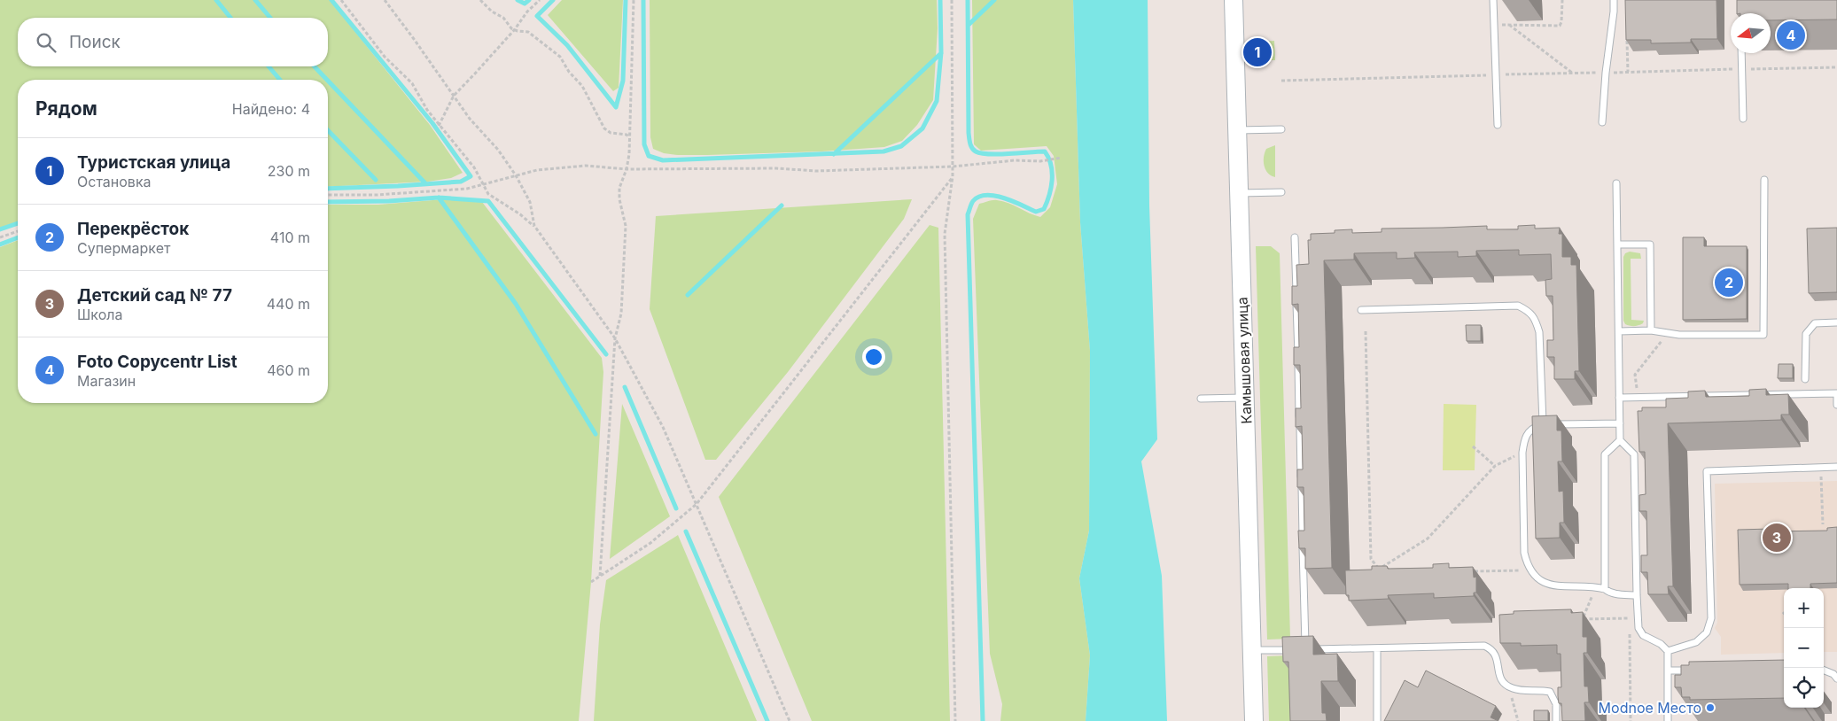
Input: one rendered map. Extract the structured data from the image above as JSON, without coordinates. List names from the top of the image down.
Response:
{
  "streets": {
    "street": ["Камышовая улица"]
  },
  "places": ["Modnoe Место"],
  "north": "left",
  "page": {
    "search": "Поиск",
    "pins": [
      "4",
      "1",
      "2",
      "3"
    ],
    "heading": ["Рядом", "Найдено: 4"],
    "list": [
      {
        "mark": "1",
        "name": "Туристская улица",
        "note": "Остановка",
        "value": "230 m"
      },
      {
        "mark": "2",
        "name": "Перекрёсток",
        "note": "Супермаркет",
        "value": "410 m"
      },
      {
        "mark": "3",
        "name": "Детский сад № 77",
        "note": "Школа",
        "value": "440 m"
      },
      {
        "mark": "4",
        "name": "Foto Copycentr List",
        "note": "Магазин",
        "value": "460 m"
      }
    ],
    "map_buttons": ["+", "−"]
  }
}
